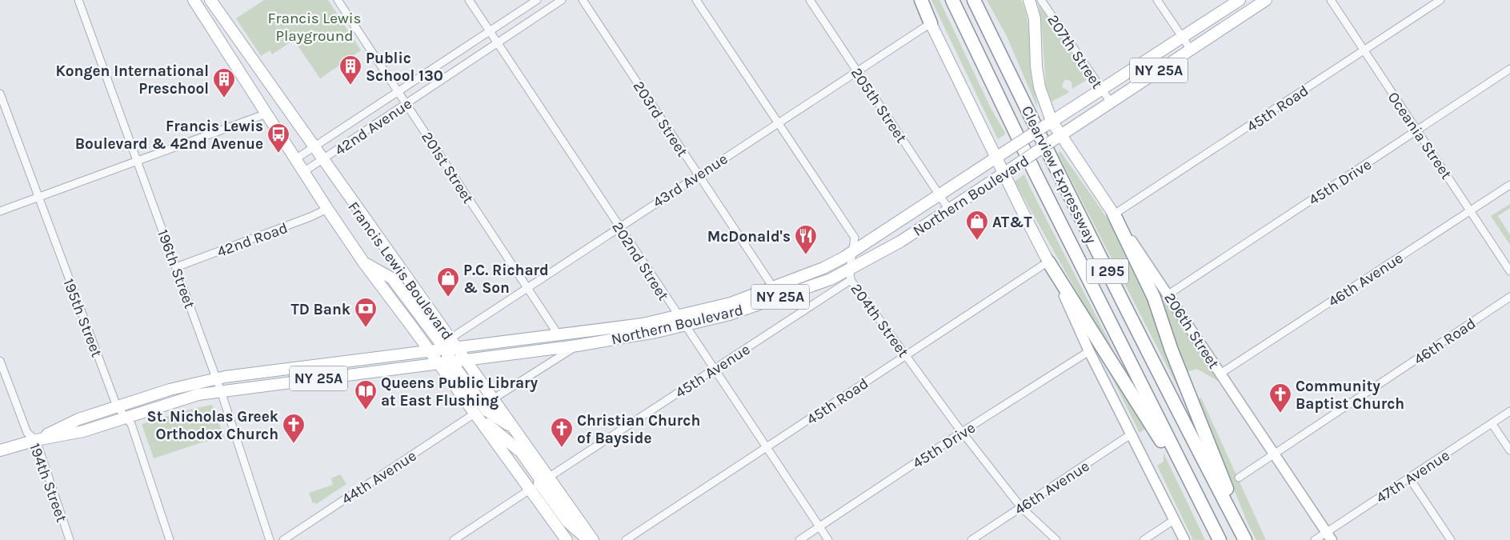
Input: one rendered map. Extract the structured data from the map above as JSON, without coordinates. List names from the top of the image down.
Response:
{
  "streets": {
    "highway": ["Clearview Expressway", "I 295"],
    "main road": [
      "NY 25A",
      "Northern Boulevard",
      "Francis Lewis Boulevard",
      "206th Street"
    ],
    "street": [
      "207th Street",
      "205th Street",
      "45th Road",
      "203rd Street",
      "42nd Avenue",
      "Oceania Street",
      "201st Street",
      "43rd Avenue",
      "45th Drive",
      "42nd Road",
      "202nd Street",
      "196th Street",
      "46th Avenue",
      "195th Street",
      "204th Street",
      "46th Road",
      "45th Avenue",
      "47th Avenue",
      "44th Avenue",
      "194th Street"
    ]
  },
  "crossings": [
    ["207th Street", "Northern Boulevard"],
    ["205th Street", "43rd Avenue"],
    ["205th Street", "Northern Boulevard"],
    ["45th Road", "Oceania Street"],
    ["45th Road", "202nd Street"],
    ["45th Road", "204th Street"],
    ["45th Road", "206th Street"],
    ["203rd Street", "43rd Avenue"],
    ["203rd Street", "Northern Boulevard"],
    ["42nd Avenue", "201st Street"],
    ["42nd Avenue", "202nd Street"],
    ["42nd Avenue", "Francis Lewis Boulevard"],
    ["Oceania Street", "45th Drive"],
    ["Oceania Street", "46th Avenue"],
    ["201st Street", "43rd Avenue"],
    ["201st Street", "Northern Boulevard"],
    ["43rd Avenue", "202nd Street"],
    ["43rd Avenue", "Francis Lewis Boulevard"],
    ["43rd Avenue", "204th Street"],
    ["45th Drive", "202nd Street"],
    ["45th Drive", "204th Street"],
    ["45th Drive", "206th Street"],
    ["Northern Boulevard", "202nd Street"],
    ["Northern Boulevard", "196th Street"],
    ["Northern Boulevard", "Francis Lewis Boulevard"],
    ["Northern Boulevard", "195th Street"],
    ["Northern Boulevard", "204th Street"],
    ["Northern Boulevard", "206th Street"],
    ["Northern Boulevard", "45th Avenue"],
    ["Northern Boulevard", "194th Street"],
    ["42nd Road", "196th Street"],
    ["42nd Road", "Francis Lewis Boulevard"],
    ["202nd Street", "45th Avenue"],
    ["Francis Lewis Boulevard", "45th Avenue"],
    ["Francis Lewis Boulevard", "44th Avenue"],
    ["46th Avenue", "204th Street"],
    ["46th Avenue", "206th Street"],
    ["204th Street", "45th Avenue"],
    ["206th Street", "46th Road"],
    ["206th Street", "47th Avenue"]
  ],
  "parks": ["Francis Lewis Playground"],
  "places": {
    "building": ["Public School 130", "Kongen International Preschool"],
    "bus stop": ["Francis Lewis Boulevard & 42nd Avenue"],
    "shop": ["AT&T", "P.C. Richard & Son"],
    "restaurant": ["McDonald's"],
    "bank": ["TD Bank"],
    "library": ["Queens Public Library at East Flushing"],
    "church": ["Community Baptist Church", "St. Nicholas Greek Orthodox Church", "Christian Church of Bayside"]
  }
}
